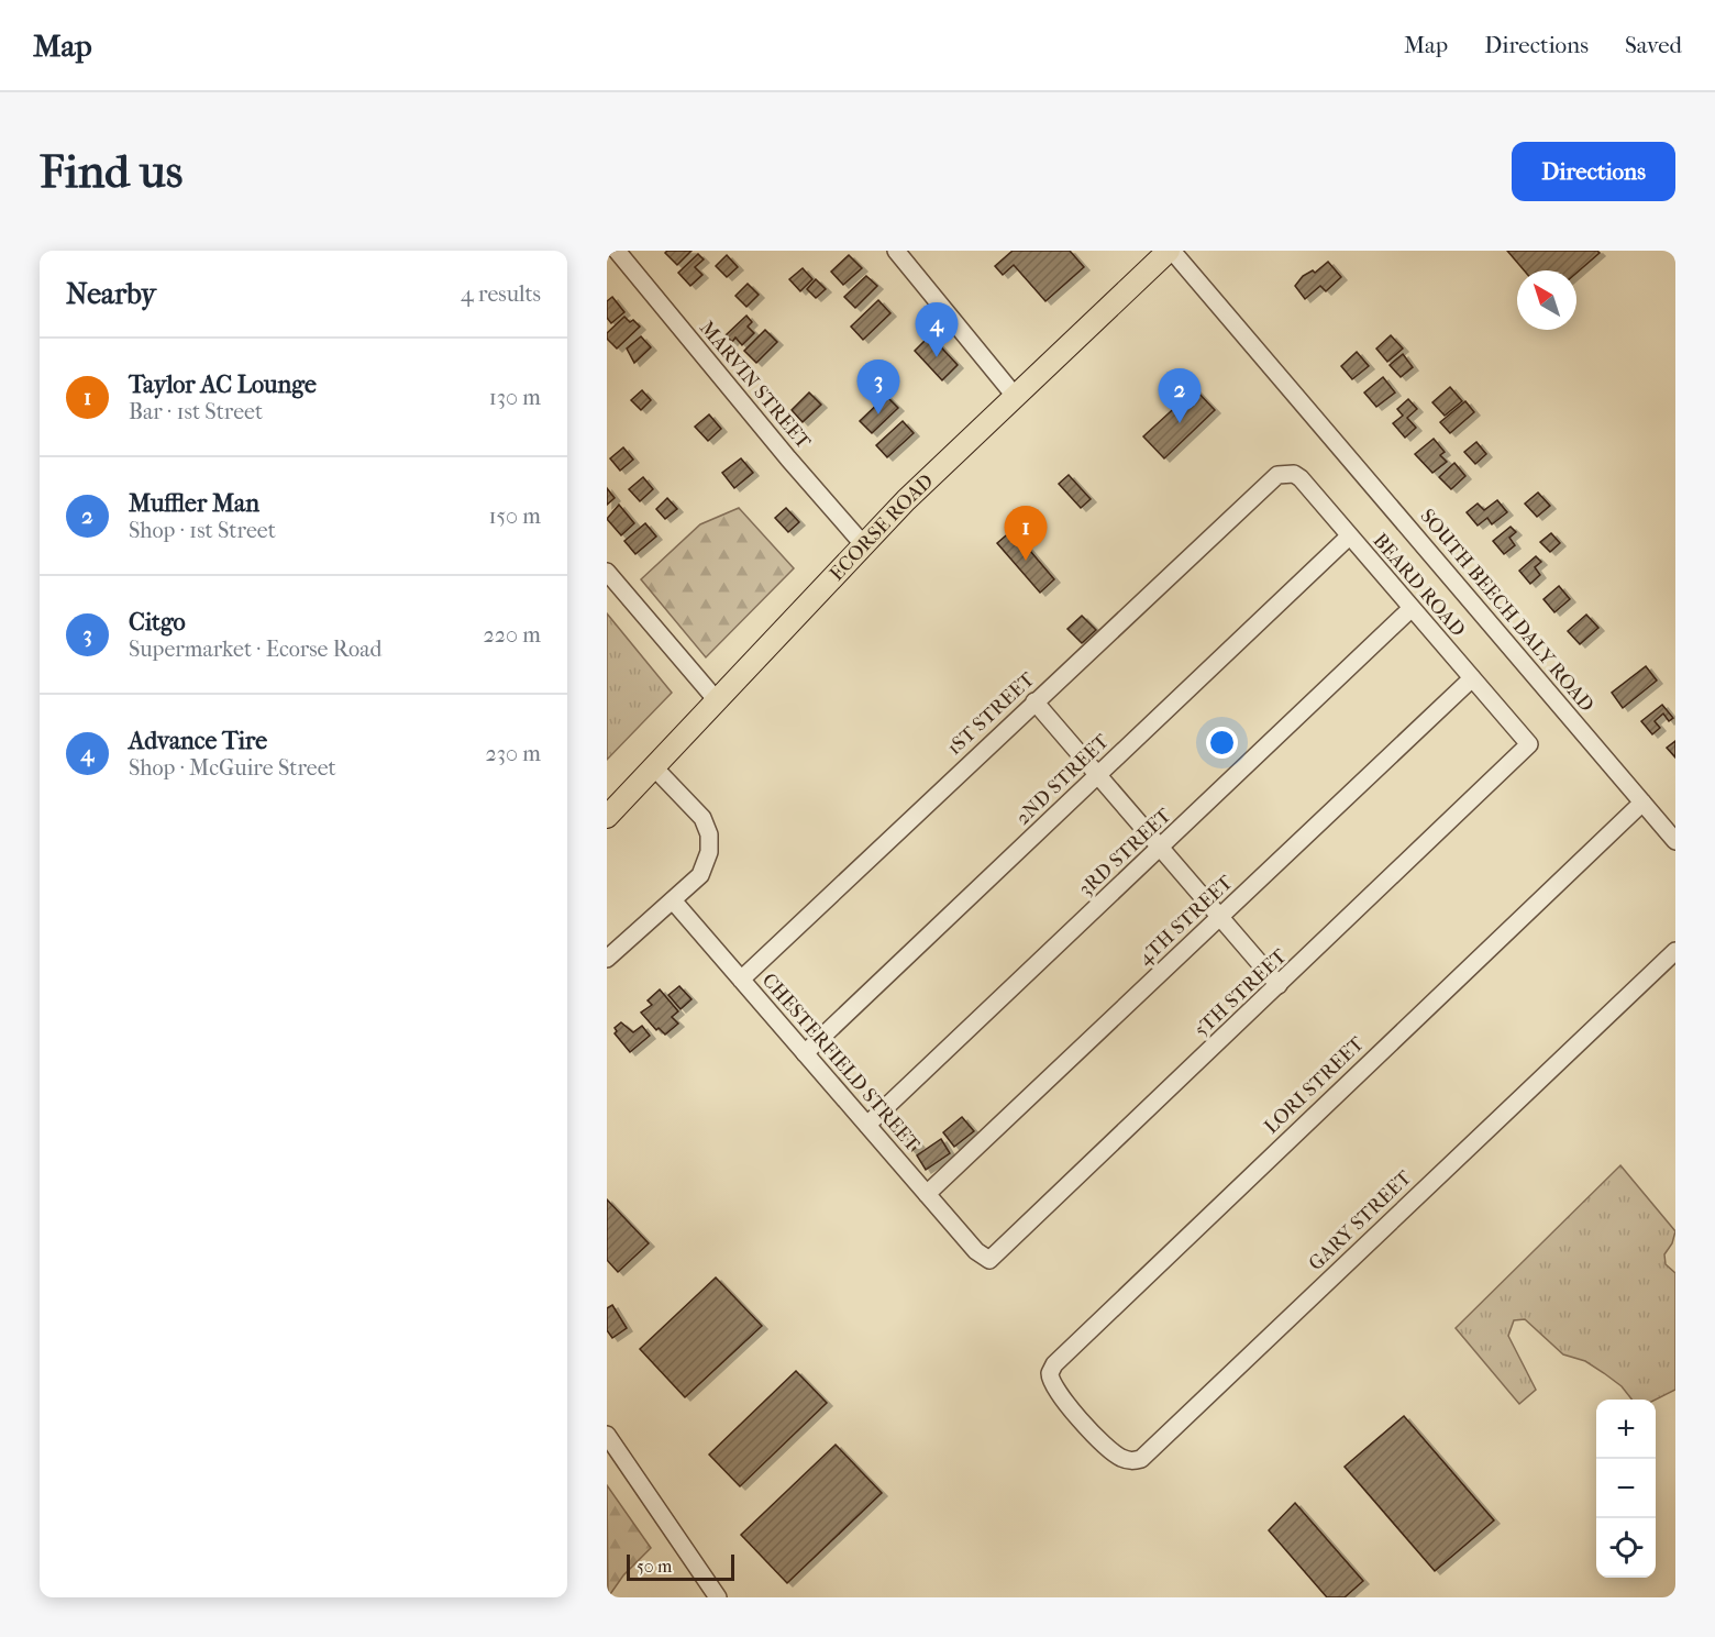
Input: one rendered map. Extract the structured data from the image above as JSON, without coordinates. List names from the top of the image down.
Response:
{
  "streets": {
    "main road": ["ECORSE ROAD"],
    "street": [
      "MARVIN STREET",
      "BEARD ROAD",
      "SOUTH BEECH DALY ROAD",
      "1ST STREET",
      "2ND STREET",
      "3RD STREET",
      "4TH STREET",
      "5TH STREET",
      "CHESTERFIELD STREET",
      "LORI STREET",
      "GARY STREET"
    ]
  },
  "crossings": [
    ["MARVIN STREET", "ECORSE ROAD"],
    ["ECORSE ROAD", "SOUTH BEECH DALY ROAD"],
    ["BEARD ROAD", "1ST STREET"],
    ["BEARD ROAD", "2ND STREET"],
    ["BEARD ROAD", "3RD STREET"],
    ["BEARD ROAD", "4TH STREET"],
    ["BEARD ROAD", "5TH STREET"],
    ["SOUTH BEECH DALY ROAD", "LORI STREET"],
    ["1ST STREET", "CHESTERFIELD STREET"],
    ["2ND STREET", "CHESTERFIELD STREET"],
    ["3RD STREET", "CHESTERFIELD STREET"],
    ["4TH STREET", "CHESTERFIELD STREET"],
    ["5TH STREET", "CHESTERFIELD STREET"],
    ["LORI STREET", "GARY STREET"]
  ],
  "scale_bar": "50 m",
  "north": "top left",
  "page": {
    "header": "Map",
    "nav": ["Map", "Directions", "Saved"],
    "buttons": "Directions",
    "title": "Find us",
    "heading": ["Nearby", "4 results"],
    "pins": [
      "4",
      "3",
      "2",
      "1"
    ],
    "list": [
      {
        "mark": "1",
        "name": "Taylor AC Lounge",
        "note": "Bar · 1st Street",
        "value": "130 m"
      },
      {
        "mark": "2",
        "name": "Muffler Man",
        "note": "Shop · 1st Street",
        "value": "150 m"
      },
      {
        "mark": "3",
        "name": "Citgo",
        "note": "Supermarket · Ecorse Road",
        "value": "220 m"
      },
      {
        "mark": "4",
        "name": "Advance Tire",
        "note": "Shop · McGuire Street",
        "value": "230 m"
      }
    ],
    "map_buttons": ["+", "−"],
    "scale": "50 m"
  }
}
